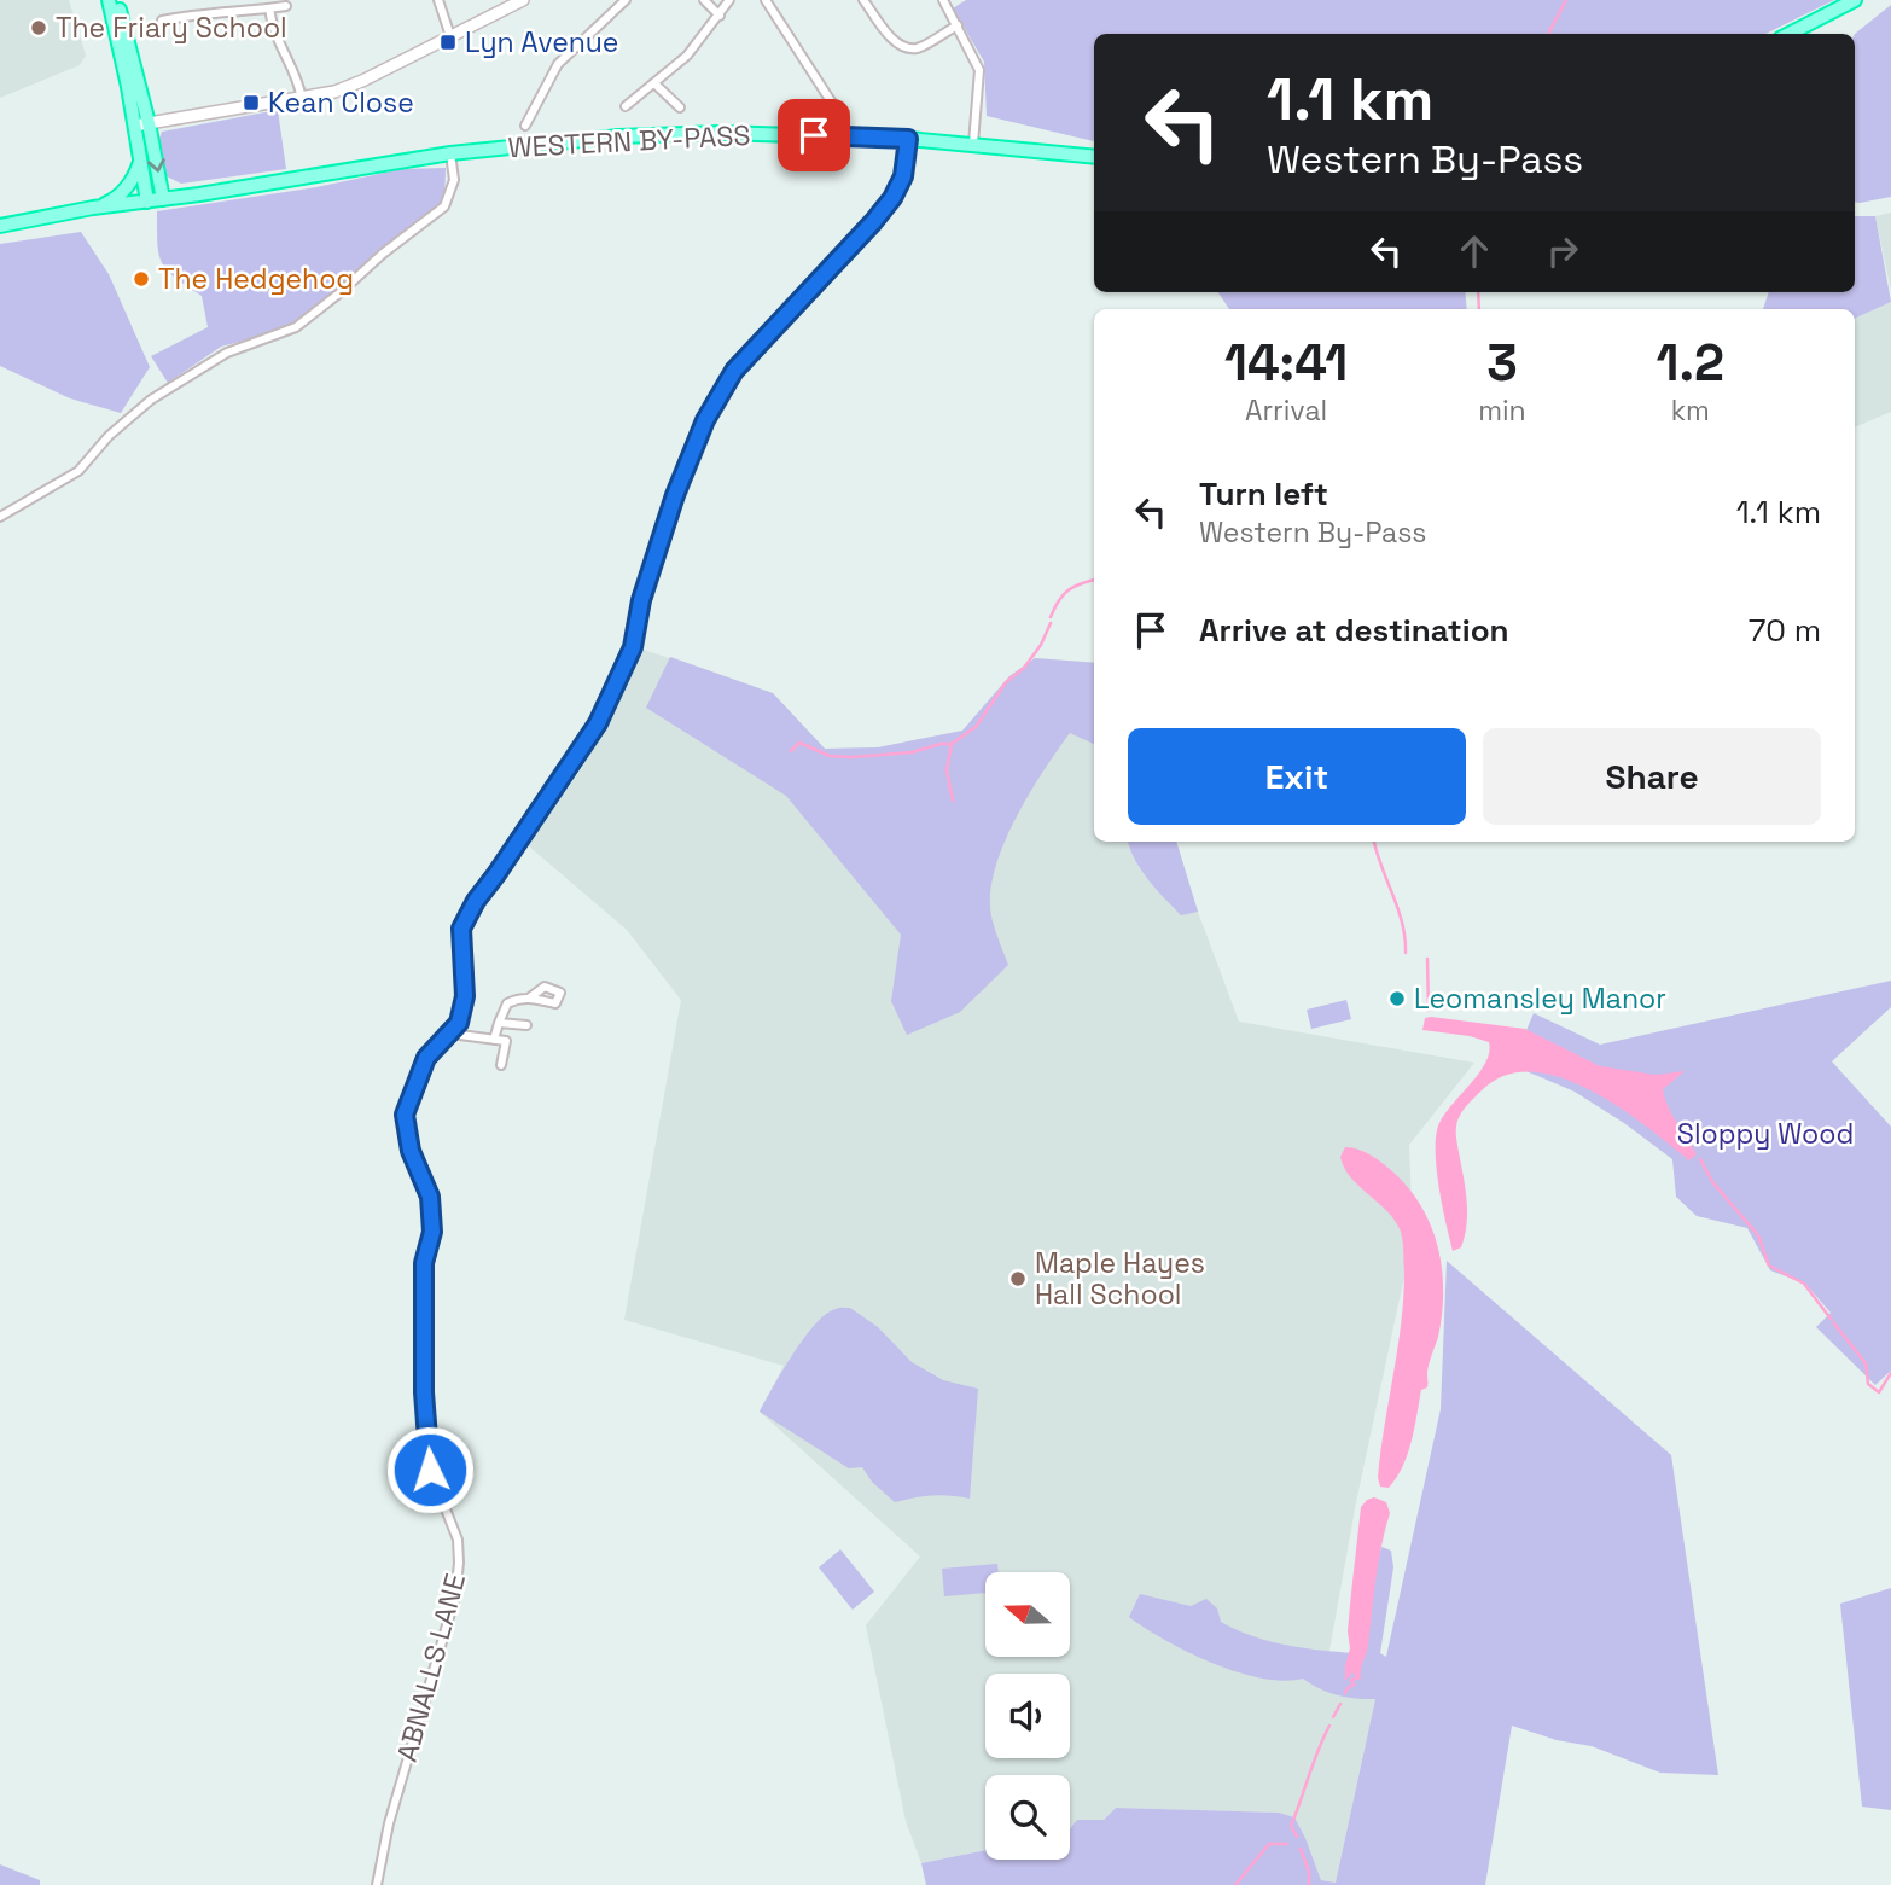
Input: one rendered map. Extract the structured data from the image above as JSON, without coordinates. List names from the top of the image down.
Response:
{
  "streets": {
    "highway": ["WESTERN BY-PASS"],
    "street": ["ABNALLS LANE"]
  },
  "crossings": [
    ["WESTERN BY-PASS", "ABNALLS LANE"]
  ],
  "parks": ["Sloppy Wood"],
  "places": {
    "other": [
      "The Friary School",
      "The Hedgehog",
      "Leomansley Manor",
      "Maple Hayes Hall School"
    ],
    "transit": ["Lyn Avenue", "Kean Close"]
  },
  "north": "left",
  "page": {
    "turn": ["1.1 km", "Western By-Pass"],
    "eta": [
      "14:41",
      "Arrival",
      "3",
      "min",
      "1.2",
      "km"
    ],
    "list": [
      {
        "name": "Turn left",
        "note": "Western By-Pass",
        "value": "1.1 km"
      },
      {
        "name": "Arrive at destination",
        "value": "70 m"
      }
    ],
    "buttons": ["Exit", "Share"]
  }
}
